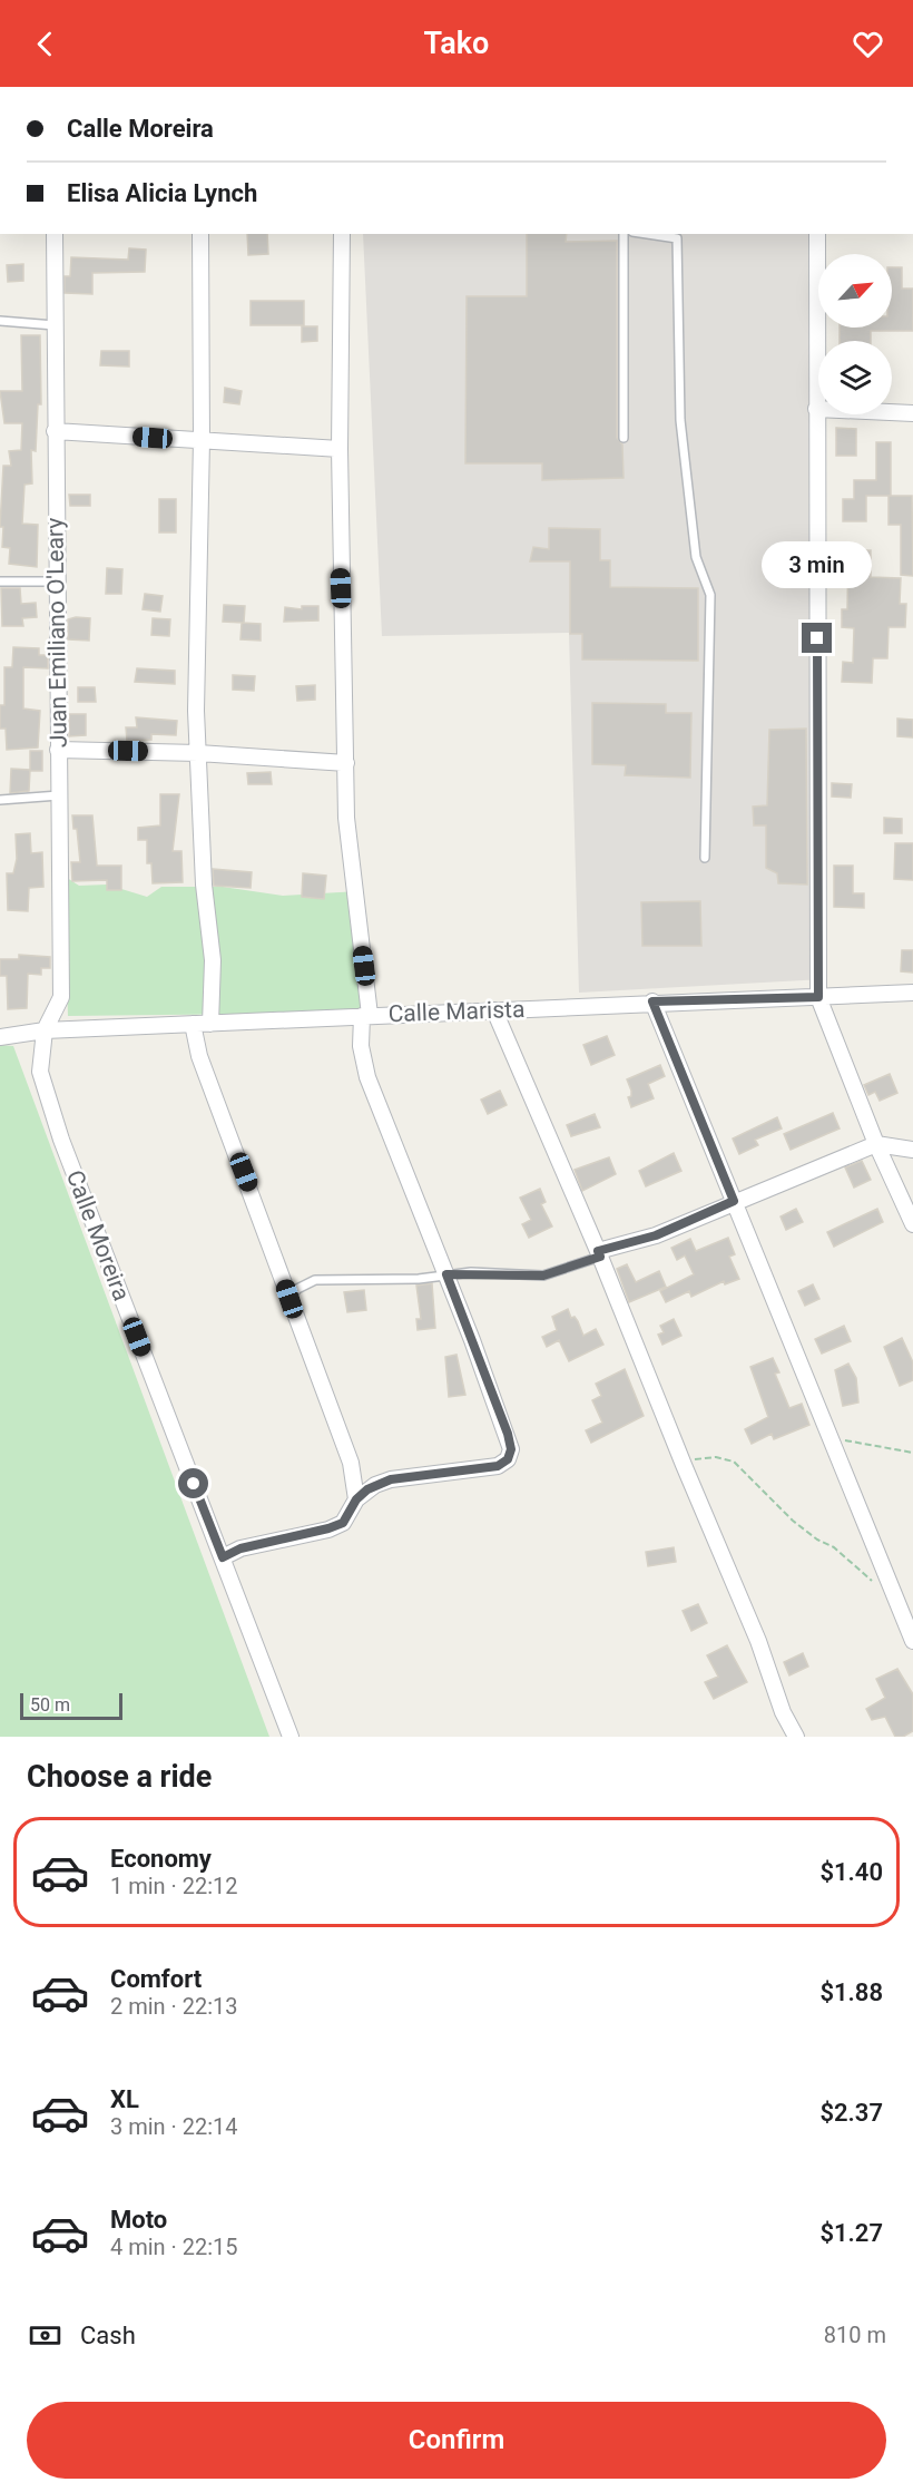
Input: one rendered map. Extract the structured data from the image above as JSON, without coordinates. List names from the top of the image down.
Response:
{
  "streets": {
    "street": ["Juan Emiliano O'Leary", "Calle Marista", "Calle Moreira"]
  },
  "crossings": [
    ["Juan Emiliano O'Leary", "Calle Marista"],
    ["Juan Emiliano O'Leary", "Calle Moreira"],
    ["Calle Marista", "Calle Moreira"]
  ],
  "scale_bar": "50 m",
  "north": "top right",
  "page": {
    "header": "Tako",
    "banner": ["Calle Moreira", "Elisa Alicia Lynch"],
    "bubble": "3 min",
    "scale": "50 m",
    "heading": "Choose a ride",
    "list": [
      {
        "name": "Economy",
        "note": "1 min · 22:12",
        "value": "$1.40"
      },
      {
        "name": "Comfort",
        "note": "2 min · 22:13",
        "value": "$1.88"
      },
      {
        "name": "XL",
        "note": "3 min · 22:14",
        "value": "$2.37"
      },
      {
        "name": "Moto",
        "note": "4 min · 22:15",
        "value": "$1.27"
      }
    ],
    "pay": ["Cash", "810 m"],
    "buttons": "Confirm"
  }
}
